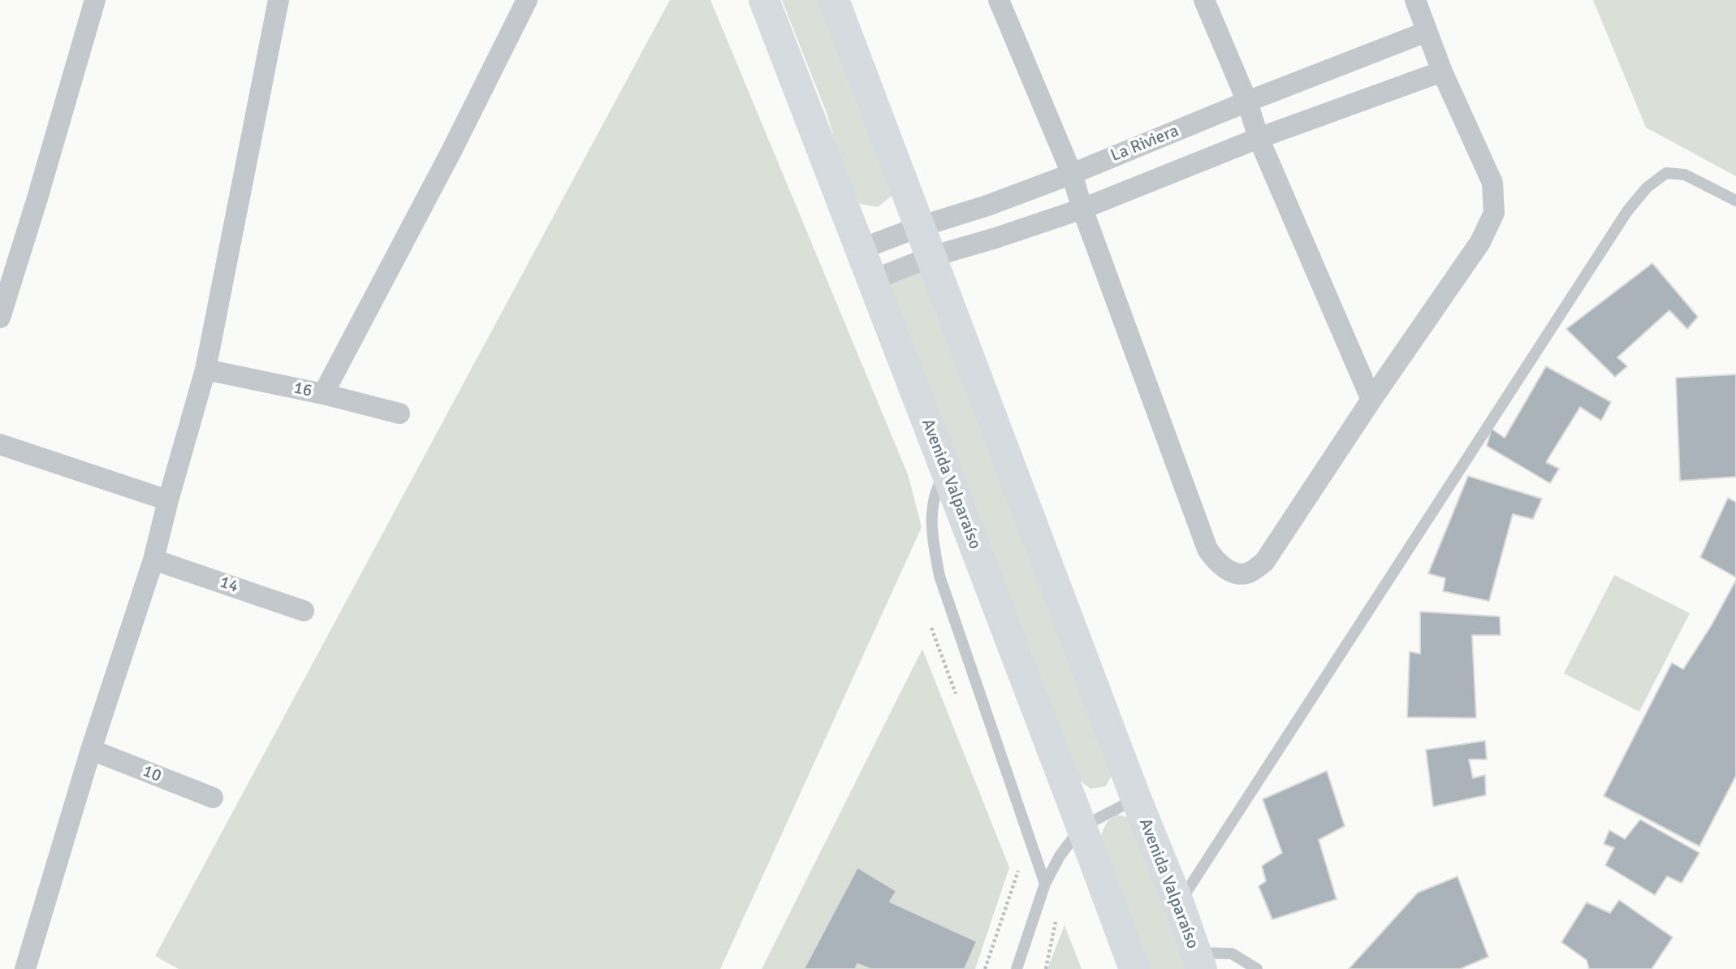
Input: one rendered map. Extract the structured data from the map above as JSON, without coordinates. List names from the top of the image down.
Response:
{
  "streets": {
    "main road": ["Avenida Valparaíso"],
    "street": [
      "La Riviera",
      "16",
      "14",
      "10"
    ]
  },
  "crossings": [
    ["La Riviera", "Avenida Valparaíso"]
  ]
}
